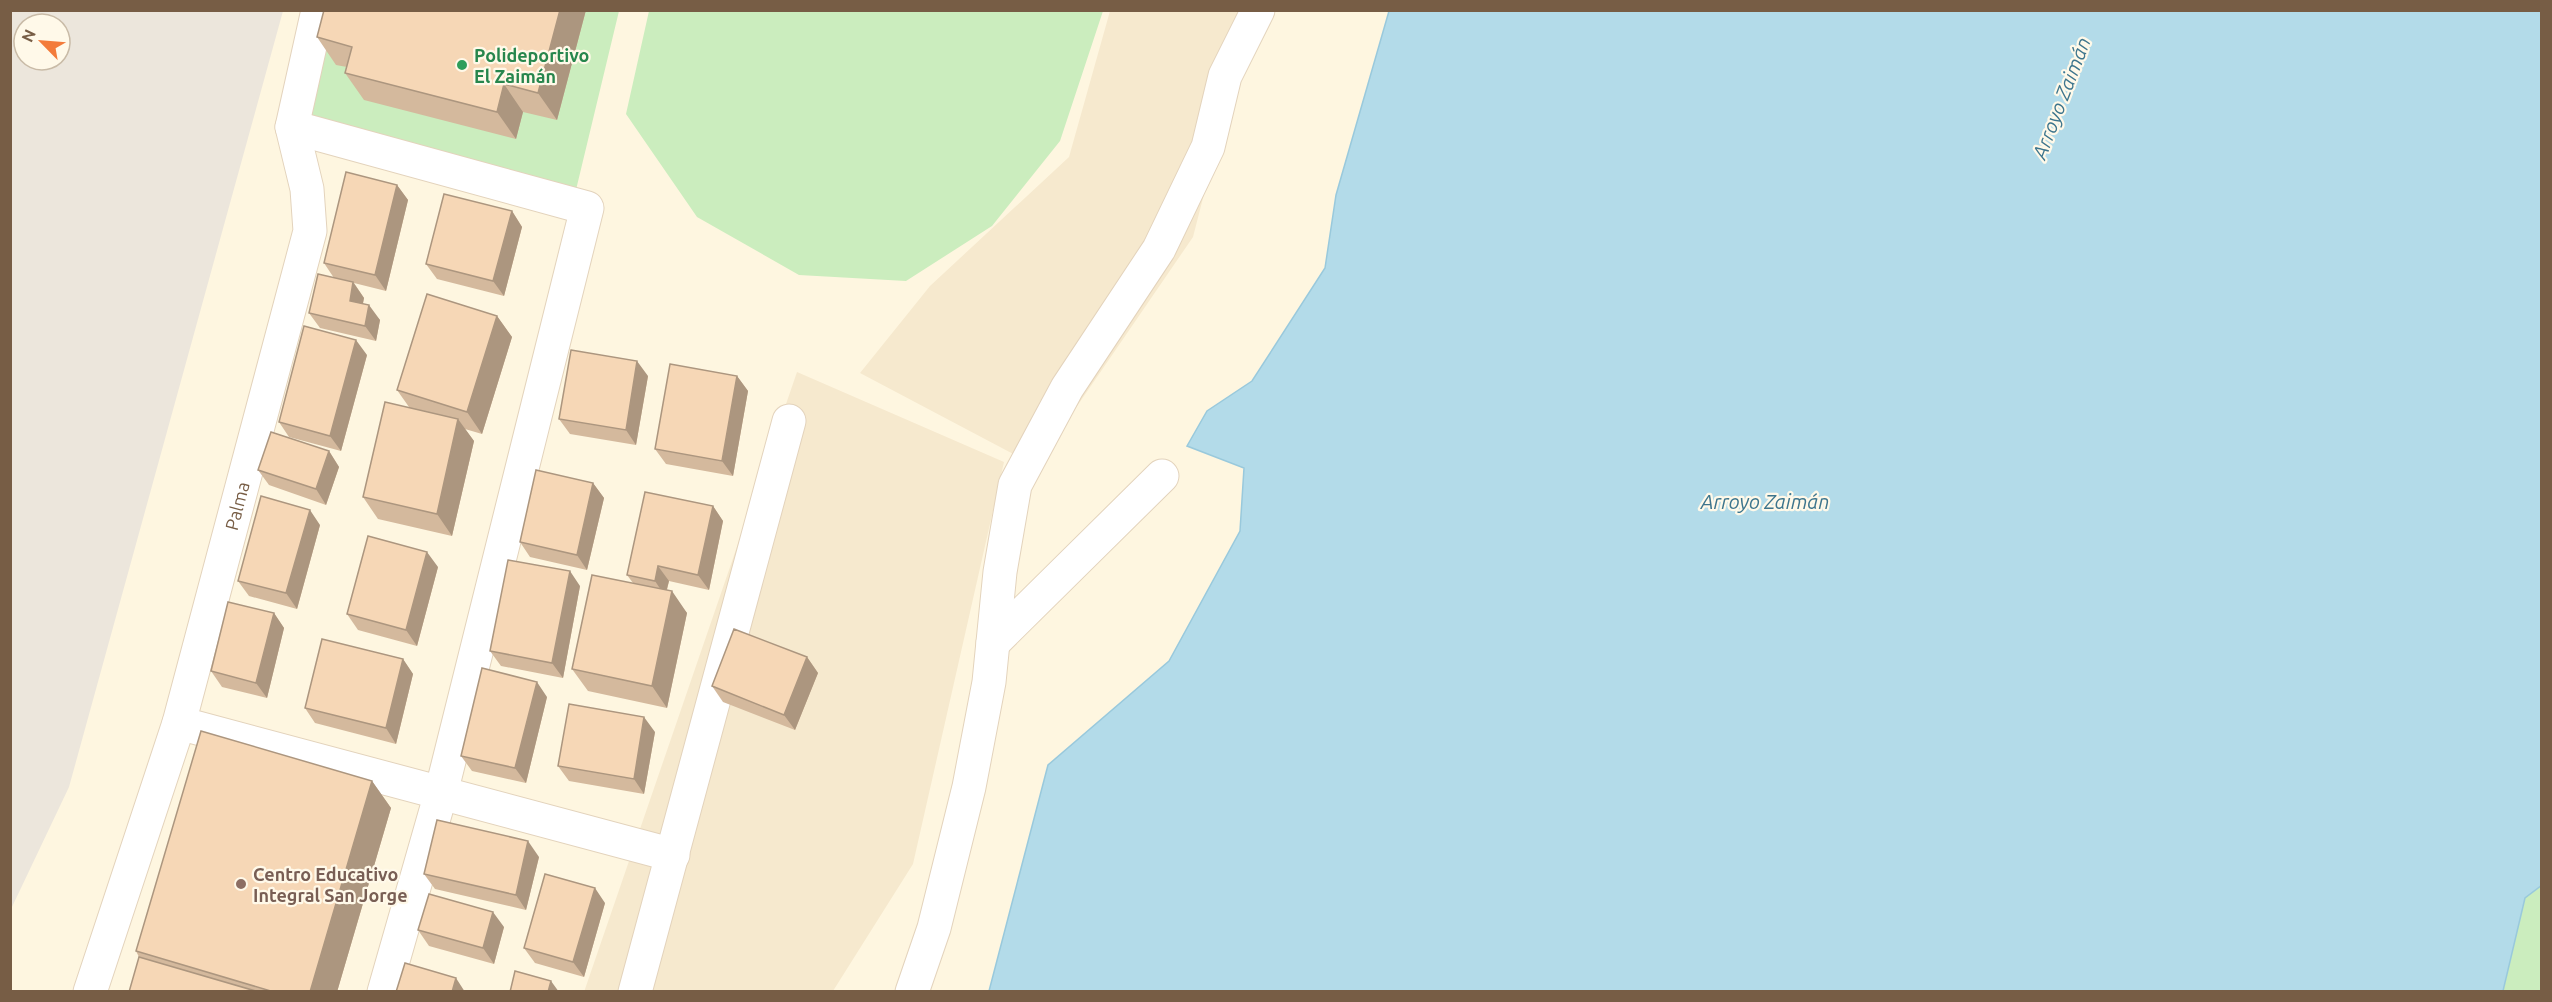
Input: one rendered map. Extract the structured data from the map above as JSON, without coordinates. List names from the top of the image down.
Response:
{
  "streets": {
    "street": ["Palma"]
  },
  "water": ["Arroyo Zaimán"],
  "places": ["Polideportivo El Zaimán", "Centro Educativo Integral San Jorge"],
  "north": "top left"
}
